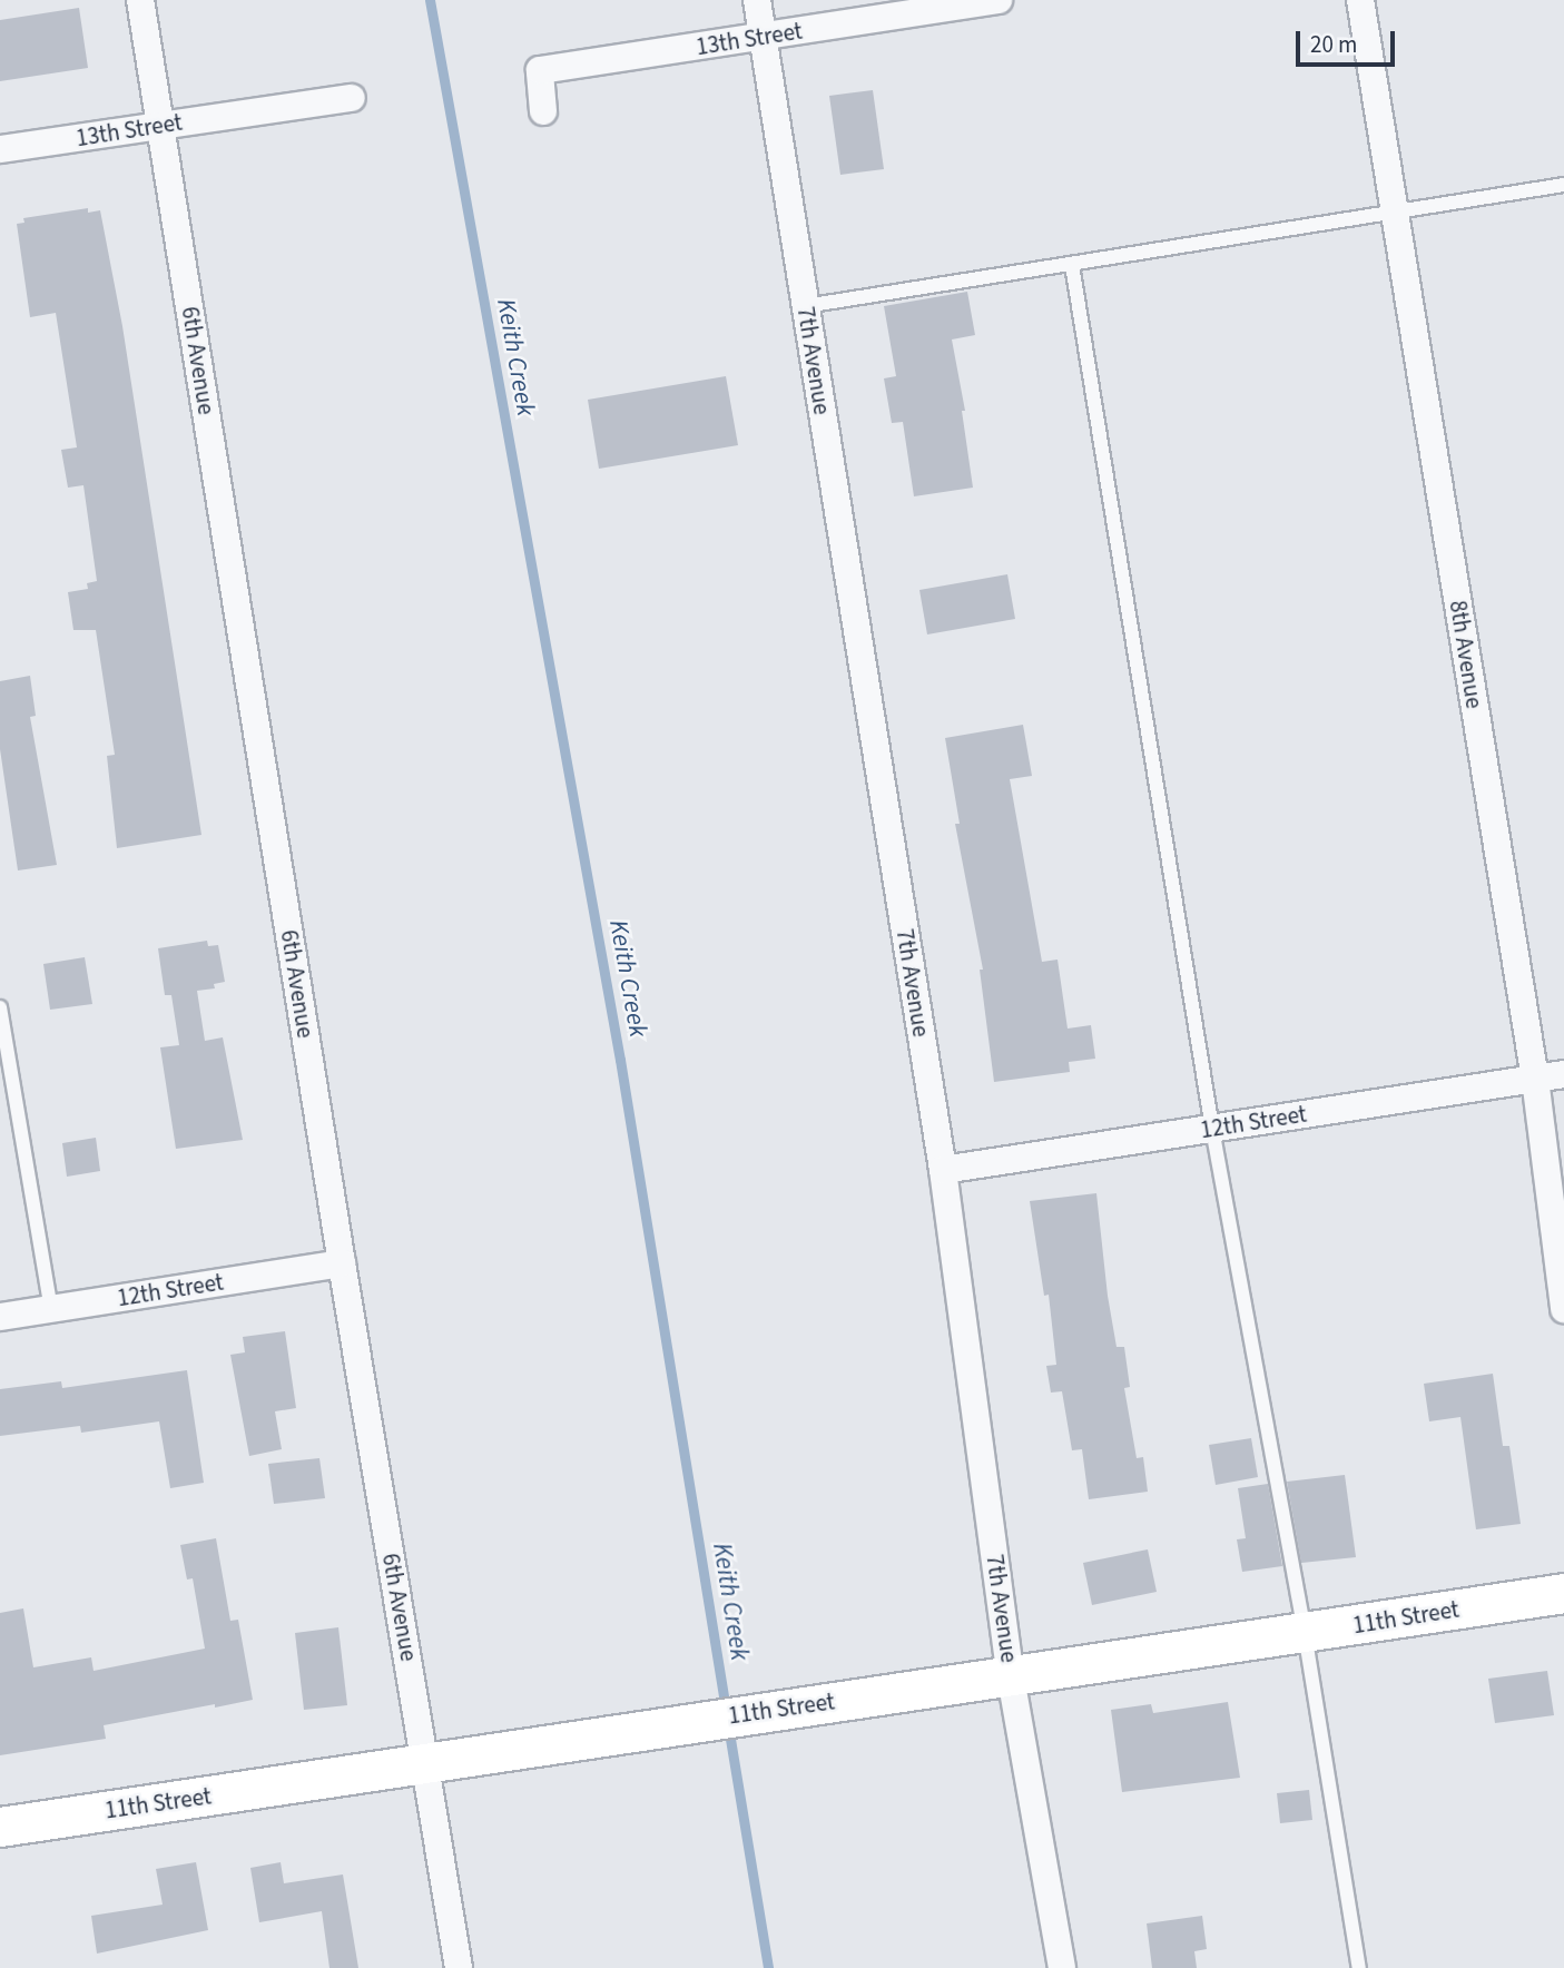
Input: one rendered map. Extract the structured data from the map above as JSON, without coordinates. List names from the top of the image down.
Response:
{
  "streets": {
    "main road": ["11th Street"],
    "street": [
      "13th Street",
      "6th Avenue",
      "7th Avenue",
      "8th Avenue",
      "12th Street"
    ]
  },
  "crossings": [
    ["13th Street", "6th Avenue"],
    ["13th Street", "7th Avenue"],
    ["6th Avenue", "12th Street"],
    ["6th Avenue", "11th Street"],
    ["7th Avenue", "12th Street"],
    ["7th Avenue", "11th Street"],
    ["8th Avenue", "12th Street"]
  ],
  "water": ["Keith Creek"],
  "scale_bar": "20 m"
}
